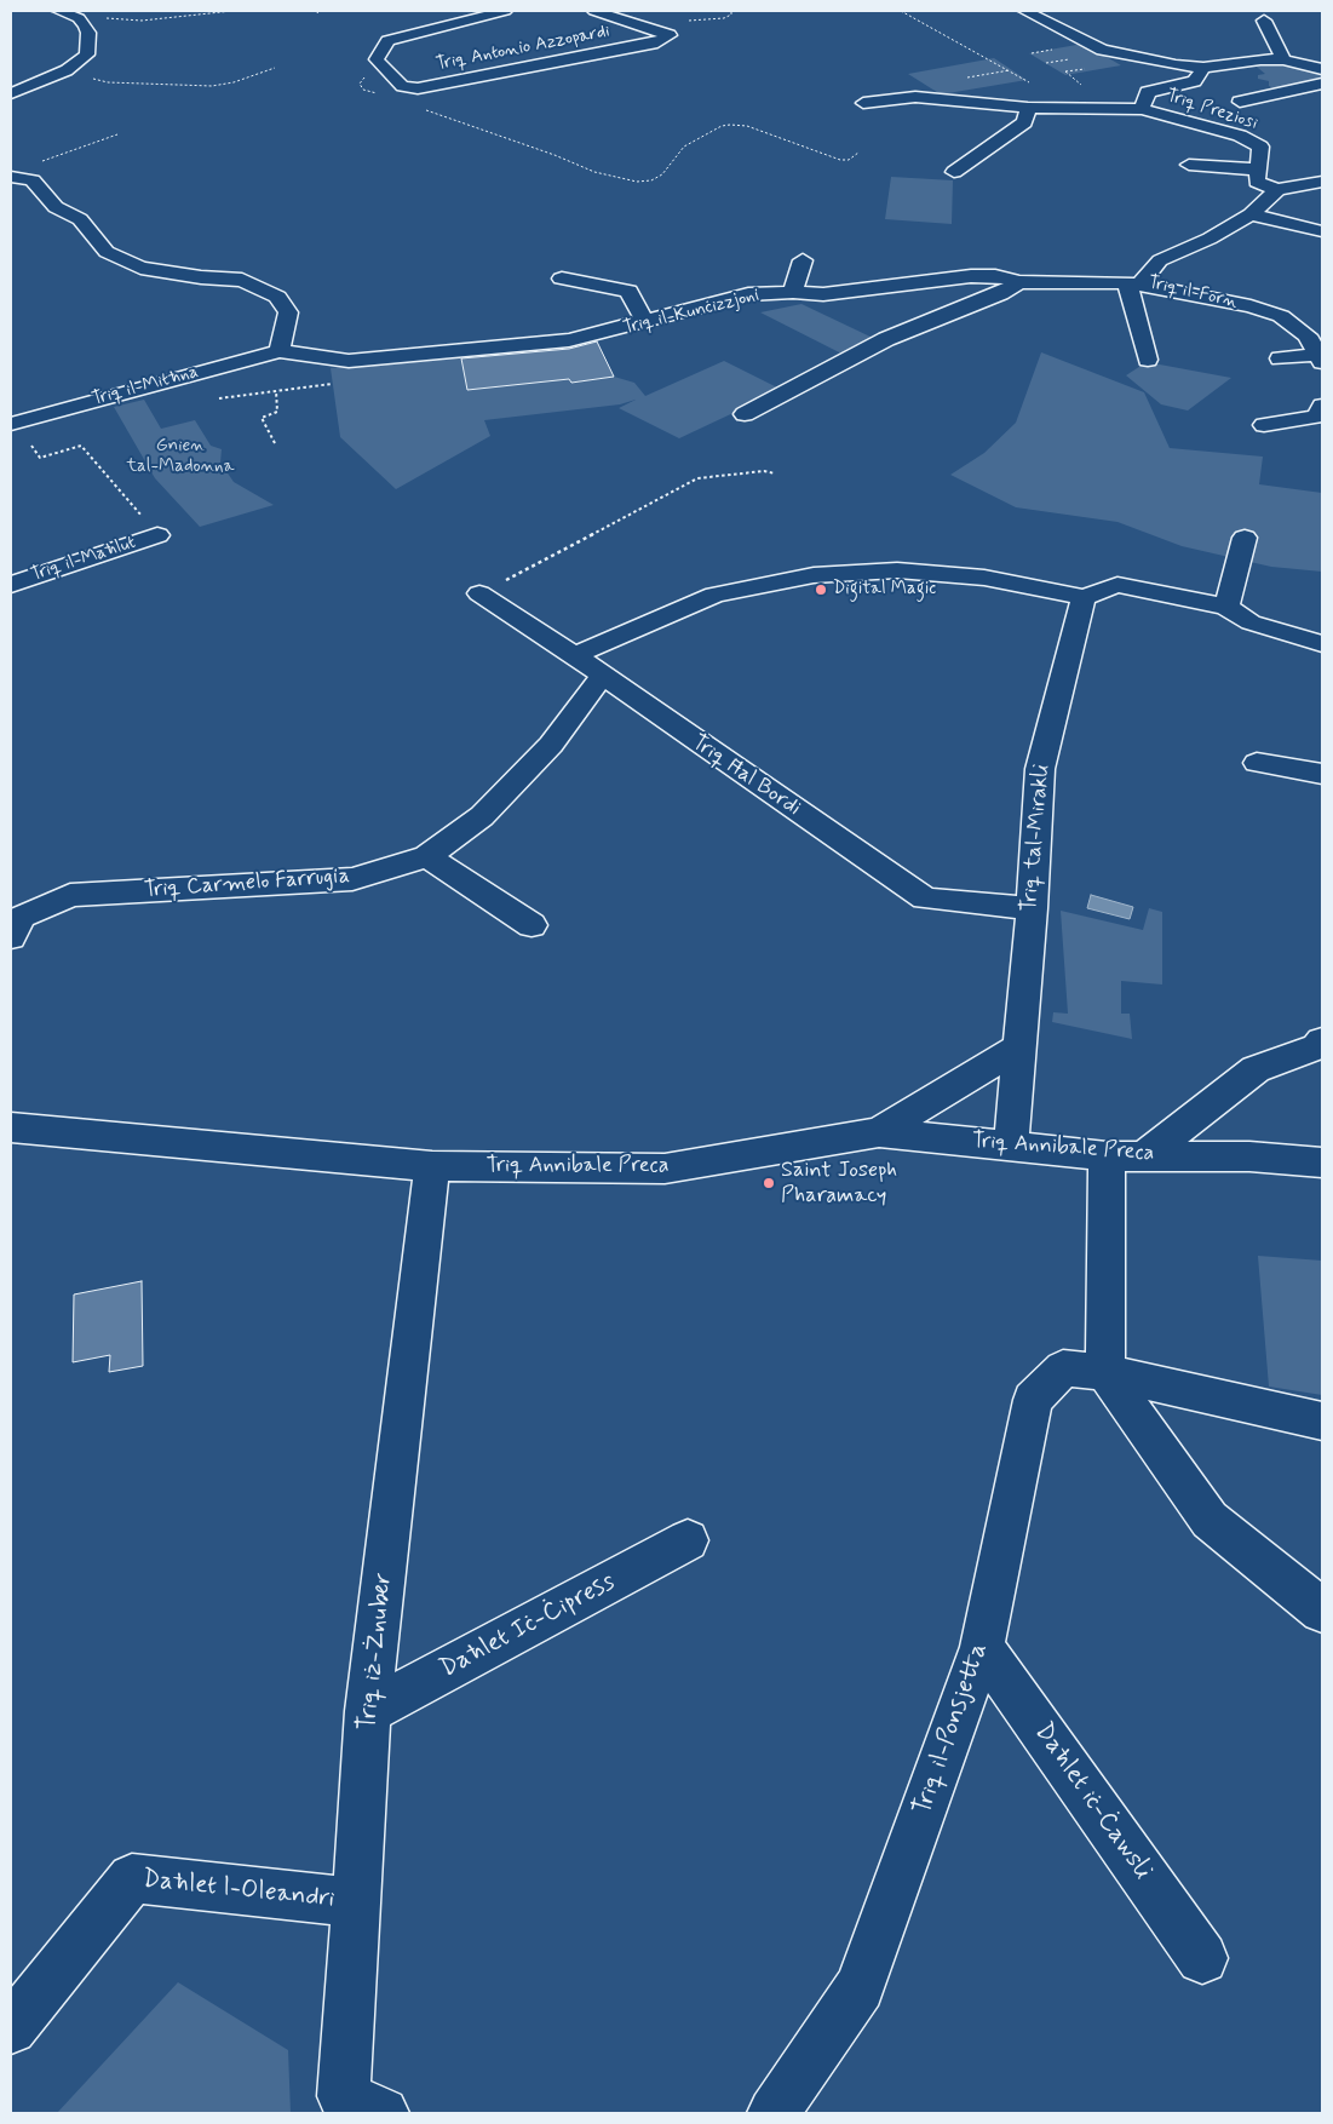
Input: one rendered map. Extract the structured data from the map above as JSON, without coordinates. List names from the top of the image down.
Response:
{
  "streets": {
    "street": [
      "Triq Antonio Azzopardi",
      "Triq Preziosi",
      "Triq il-Forn",
      "Triq il-Kunċizzjoni",
      "Triq il-Mitħna",
      "Triq il-Maħlut",
      "Triq Ħal Bordi",
      "Triq tal-Mirakli",
      "Triq Carmelo Farrugia",
      "Triq Annibale Preca",
      "Daħlet Iċ-Ċipress",
      "Triq iż-Żnuber",
      "Triq il-Ponsjetta",
      "Daħlet iċ-Ċawsli",
      "Daħlet l-Oleandri"
    ]
  },
  "crossings": [
    ["Triq il-Forn", "Triq il-Kunċizzjoni"],
    ["Triq il-Kunċizzjoni", "Triq il-Mitħna"],
    ["Triq Ħal Bordi", "Triq tal-Mirakli"],
    ["Triq Ħal Bordi", "Triq Carmelo Farrugia"],
    ["Triq tal-Mirakli", "Triq Annibale Preca"],
    ["Triq Annibale Preca", "Triq iż-Żnuber"],
    ["Daħlet Iċ-Ċipress", "Triq iż-Żnuber"],
    ["Triq iż-Żnuber", "Daħlet l-Oleandri"],
    ["Triq il-Ponsjetta", "Daħlet iċ-Ċawsli"]
  ],
  "parks": ["Gnien tal-Madonna"],
  "places": ["Digital Magic", "Saint Joseph Pharamacy"]
}
